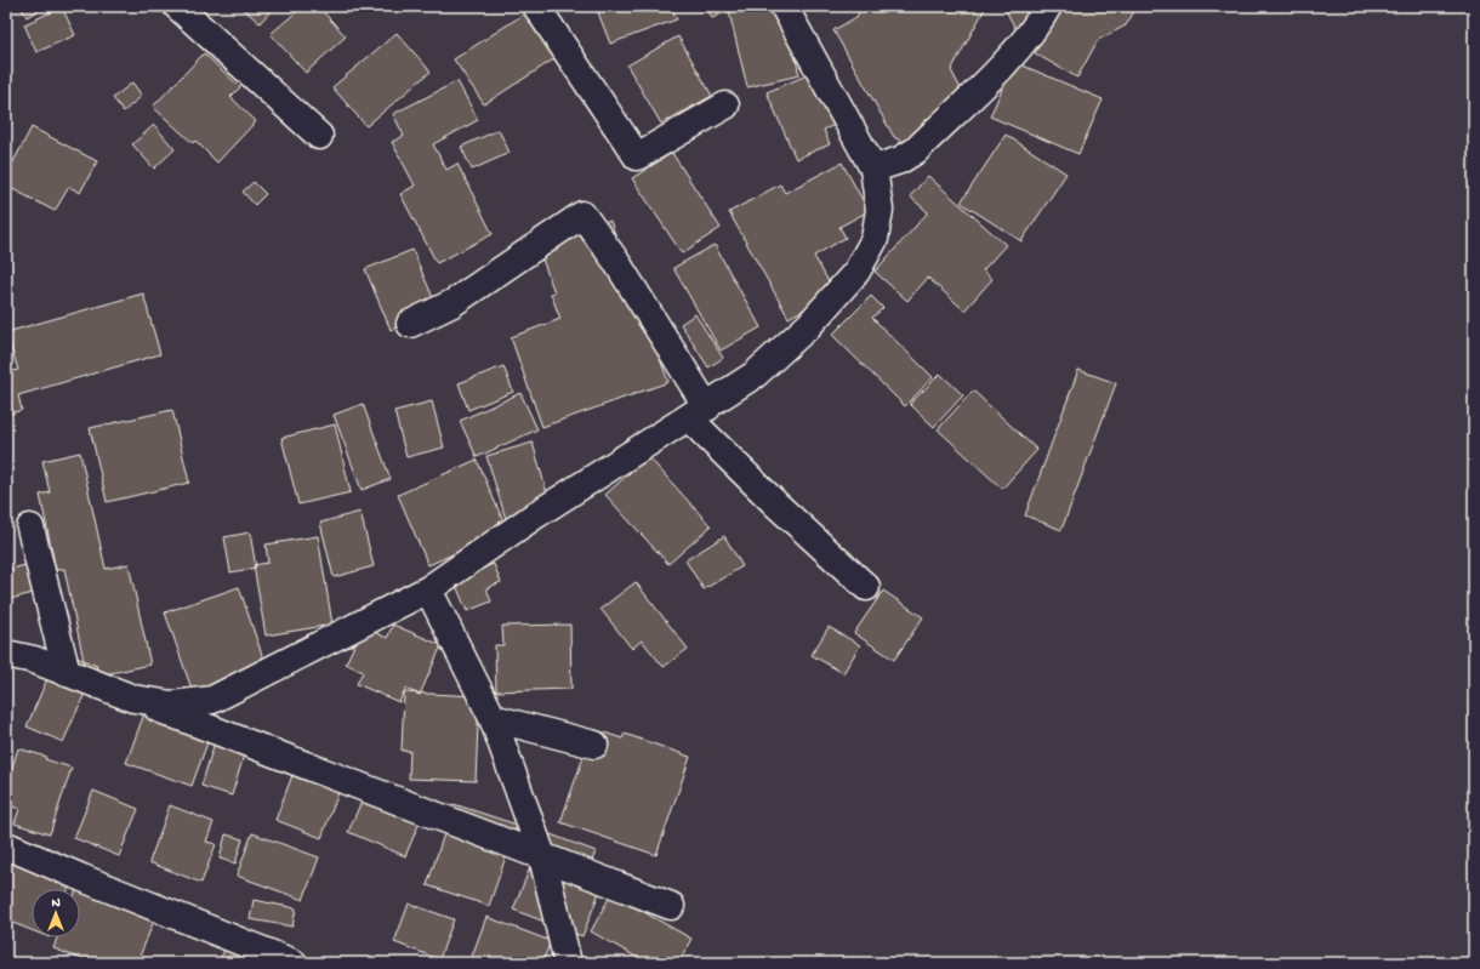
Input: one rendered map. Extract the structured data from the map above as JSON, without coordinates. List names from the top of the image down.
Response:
{
  "north": "top"
}
